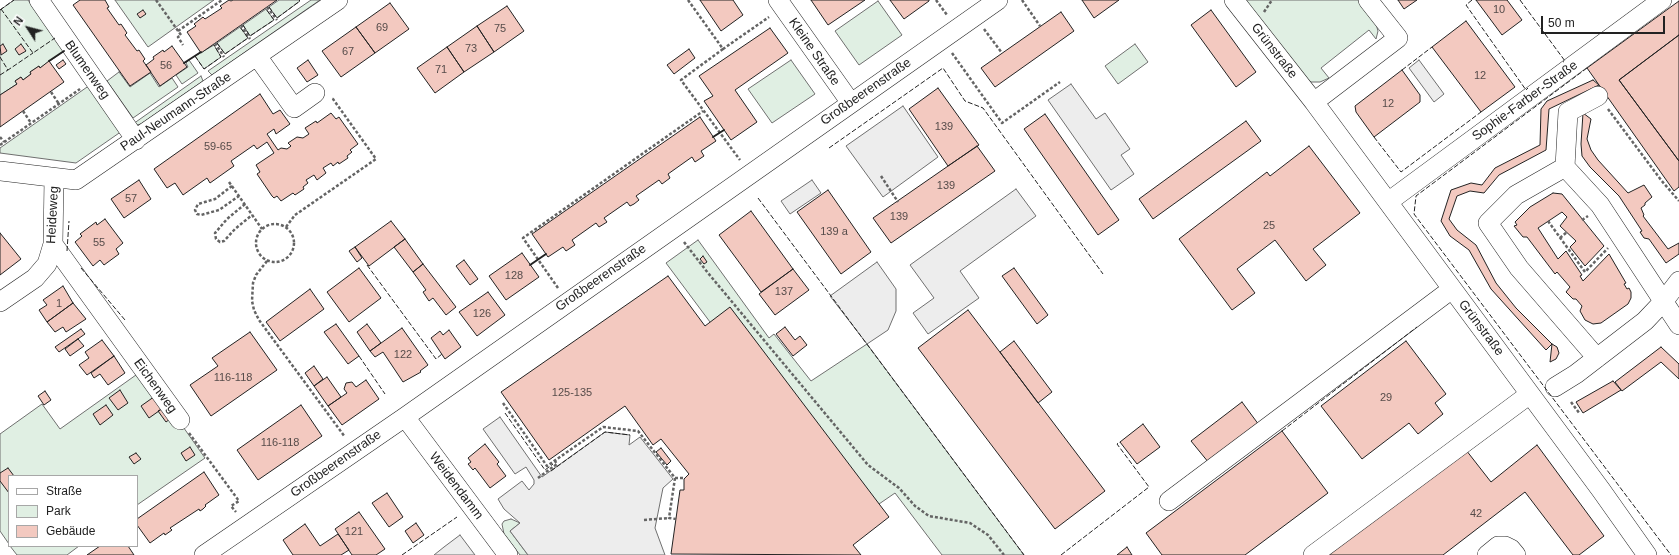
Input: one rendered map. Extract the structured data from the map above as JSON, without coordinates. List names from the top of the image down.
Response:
{
  "streets": {
    "street": [
      "Grünstraße",
      "Kleine Straße",
      "Blumenweg",
      "Großbeerenstraße",
      "Sophie-Farber-Straße",
      "Paul-Neumann-Straße",
      "Heideweg",
      "Eichenweg",
      "Weidendamm"
    ]
  },
  "crossings": [
    ["Grünstraße", "Sophie-Farber-Straße"],
    ["Kleine Straße", "Großbeerenstraße"],
    ["Blumenweg", "Paul-Neumann-Straße"],
    ["Großbeerenstraße", "Eichenweg"],
    ["Großbeerenstraße", "Weidendamm"],
    ["Paul-Neumann-Straße", "Heideweg"],
    ["Heideweg", "Eichenweg"]
  ],
  "house_numbers": [
    "10",
    "69",
    "75",
    "73",
    "67",
    "56",
    "71",
    "12",
    "12",
    "139",
    "59-65",
    "139",
    "57",
    "139",
    "25",
    "139 a",
    "55",
    "128",
    "137",
    "1",
    "126",
    "122",
    "116-118",
    "125-135",
    "29",
    "116-118",
    "42",
    "121"
  ],
  "legend": ["Straße", "Park", "Gebäude"],
  "scale_bar": "50 m",
  "north": "top left"
}
